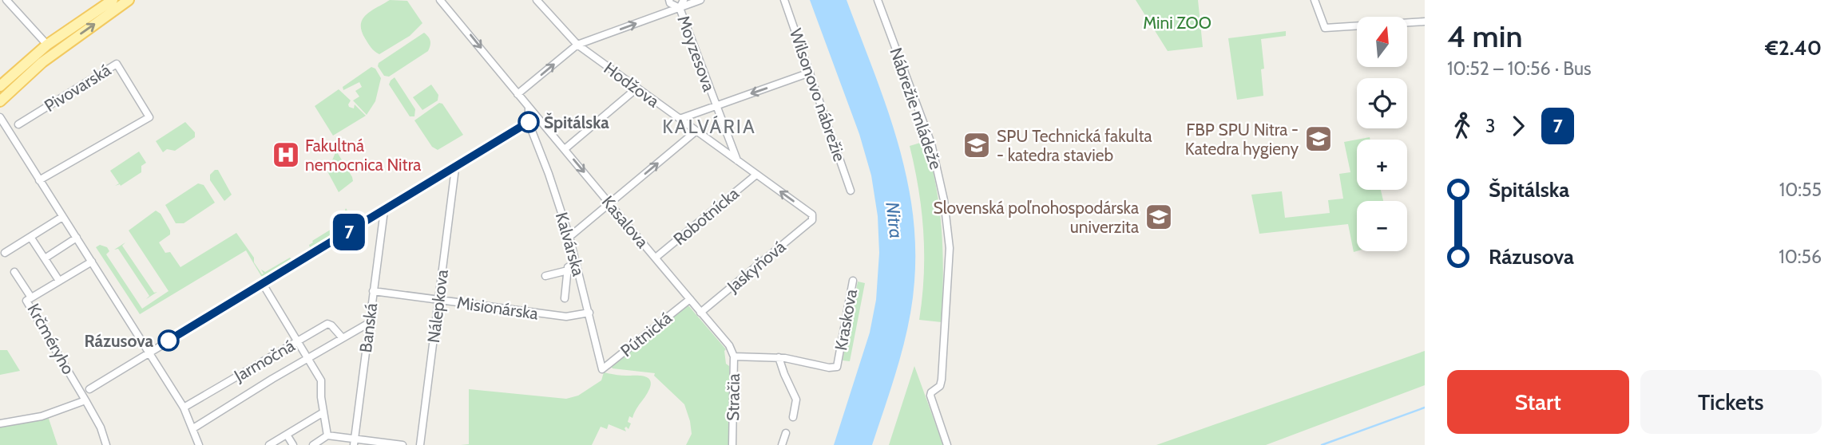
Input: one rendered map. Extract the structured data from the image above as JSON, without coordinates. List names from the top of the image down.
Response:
{
  "streets": {
    "street": [
      "Moyzesova",
      "Hodžova",
      "Pivovarská",
      "Wilsonovo nábrežie",
      "Nábrežie mládeže",
      "Robotnícka",
      "Kasalova",
      "Kalvárska",
      "Jaskyňová",
      "Nálepkova",
      "Misionárska",
      "Kraskova",
      "Banská",
      "Pútnická",
      "Krčméryho",
      "Jarmočná",
      "Stračia"
    ]
  },
  "crossings": [
    ["Moyzesova", "Hodžova"],
    ["Hodžova", "Robotnícka"],
    ["Hodžova", "Jaskyňová"],
    ["Robotnícka", "Kasalova"],
    ["Kasalova", "Jaskyňová"],
    ["Kasalova", "Kraskova"],
    ["Kasalova", "Pútnická"],
    ["Kasalova", "Stračia"],
    ["Kalvárska", "Misionárska"],
    ["Kalvárska", "Pútnická"],
    ["Nálepkova", "Misionárska"],
    ["Misionárska", "Banská"],
    ["Kraskova", "Stračia"],
    ["Banská", "Jarmočná"]
  ],
  "districts": ["KALVÁRIA"],
  "water": ["Nitra"],
  "parks": ["Mini ZOO"],
  "places": {
    "other": ["Špitálska", "Rázusova"],
    "school or university": ["FBP SPU Nitra - Katedra hygieny", "SPU Technická fakulta - katedra stavieb", "Slovenská poľnohospodárska univerzita"],
    "hospital": ["Fakultná nemocnica Nitra"]
  },
  "lines": ["bus line 7"],
  "north": "top",
  "page": {
    "on_map": "7",
    "heading": ["4 min", "10:52 – 10:56 · Bus", "€2.40"],
    "map_buttons": ["+", "−"],
    "legs": ["3", "7"],
    "list": [
      {
        "name": "Špitálska",
        "value": "10:55"
      },
      {
        "name": "Rázusova",
        "value": "10:56"
      }
    ],
    "buttons": ["Start", "Tickets"]
  }
}
